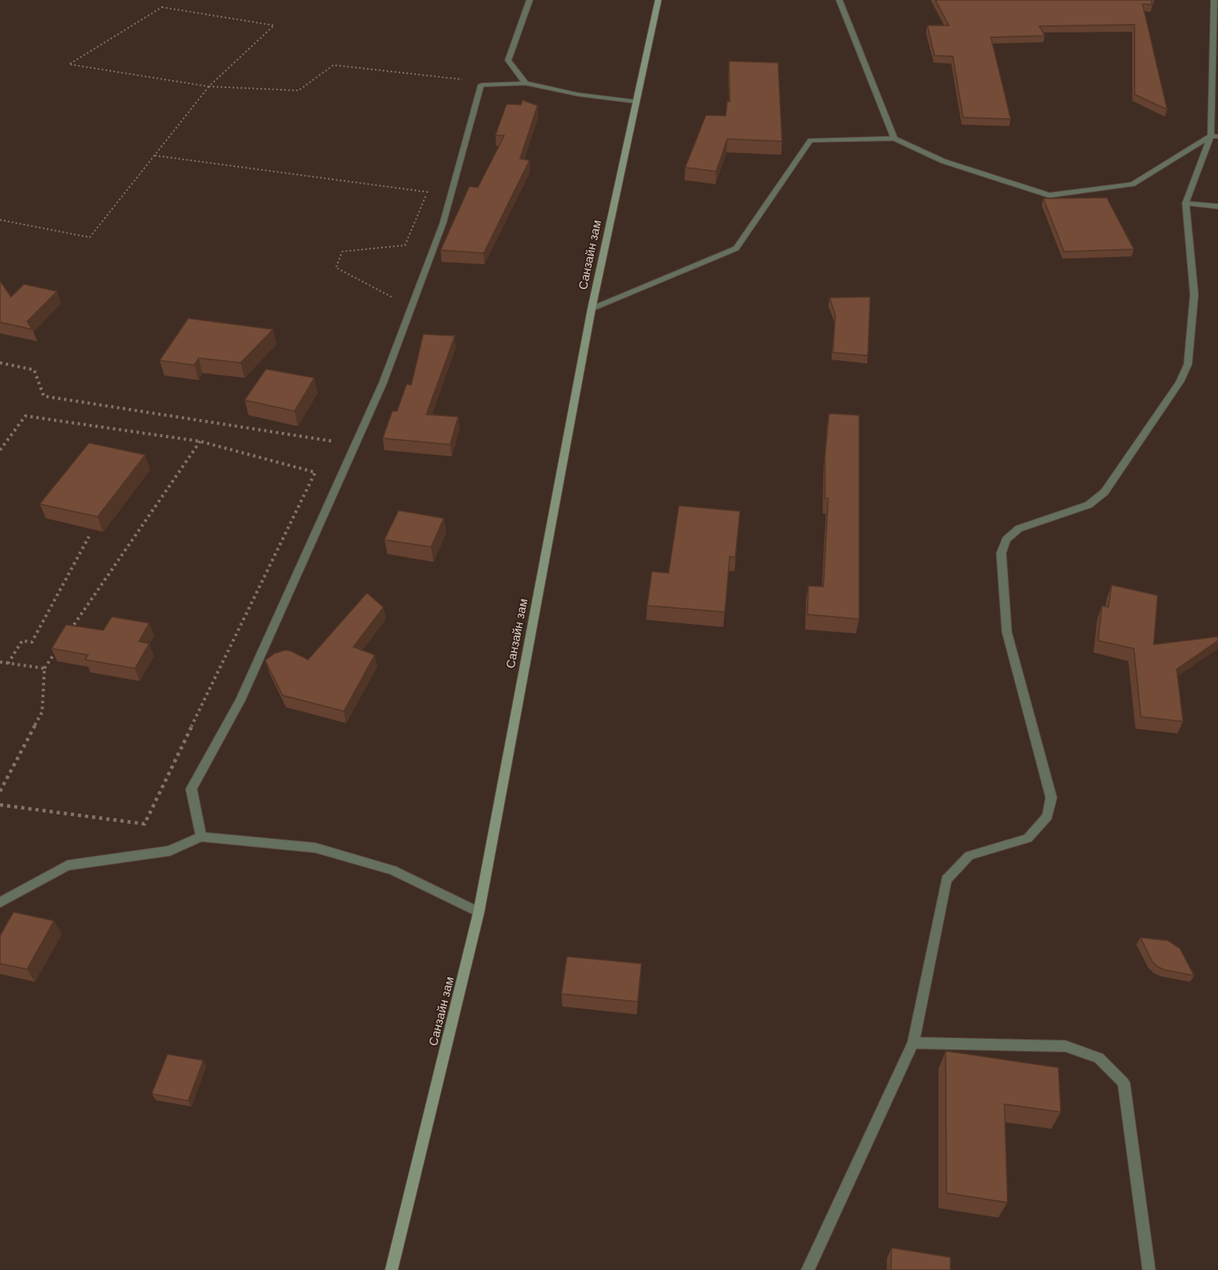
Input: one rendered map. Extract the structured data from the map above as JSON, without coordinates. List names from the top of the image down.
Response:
{
  "streets": {
    "main road": ["Санзайн зам"]
  }
}
